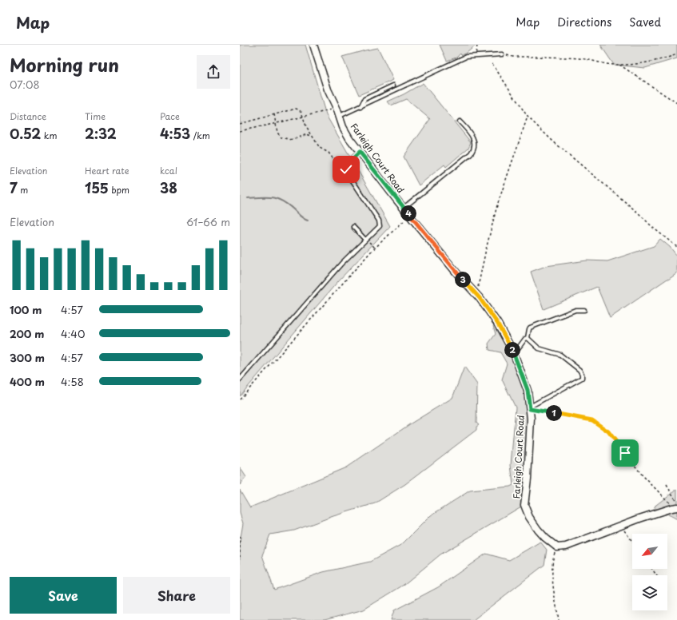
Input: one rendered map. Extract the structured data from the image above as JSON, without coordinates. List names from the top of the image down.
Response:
{
  "streets": {
    "street": ["Farleigh Court Road"]
  },
  "north": "bottom left",
  "page": {
    "header": "Map",
    "nav": ["Map", "Directions", "Saved"],
    "heading": ["Morning run", "07:08"],
    "stats": [
      ["Distance", "0.52 km"],
      ["Time", "2:32"],
      ["Pace", "4:53 /km"],
      ["Elevation", "7 m"],
      ["Heart rate", "155 bpm"],
      ["kcal", "38"]
    ],
    "pins": [
      "4",
      "3",
      "2",
      "1"
    ],
    "chart": ["Elevation", "61–66 m"],
    "list": [
      {
        "name": "100 m",
        "note": "4:57"
      },
      {
        "name": "200 m",
        "note": "4:40"
      },
      {
        "name": "300 m",
        "note": "4:57"
      },
      {
        "name": "400 m",
        "note": "4:58"
      }
    ],
    "buttons": ["Save", "Share"]
  }
}
